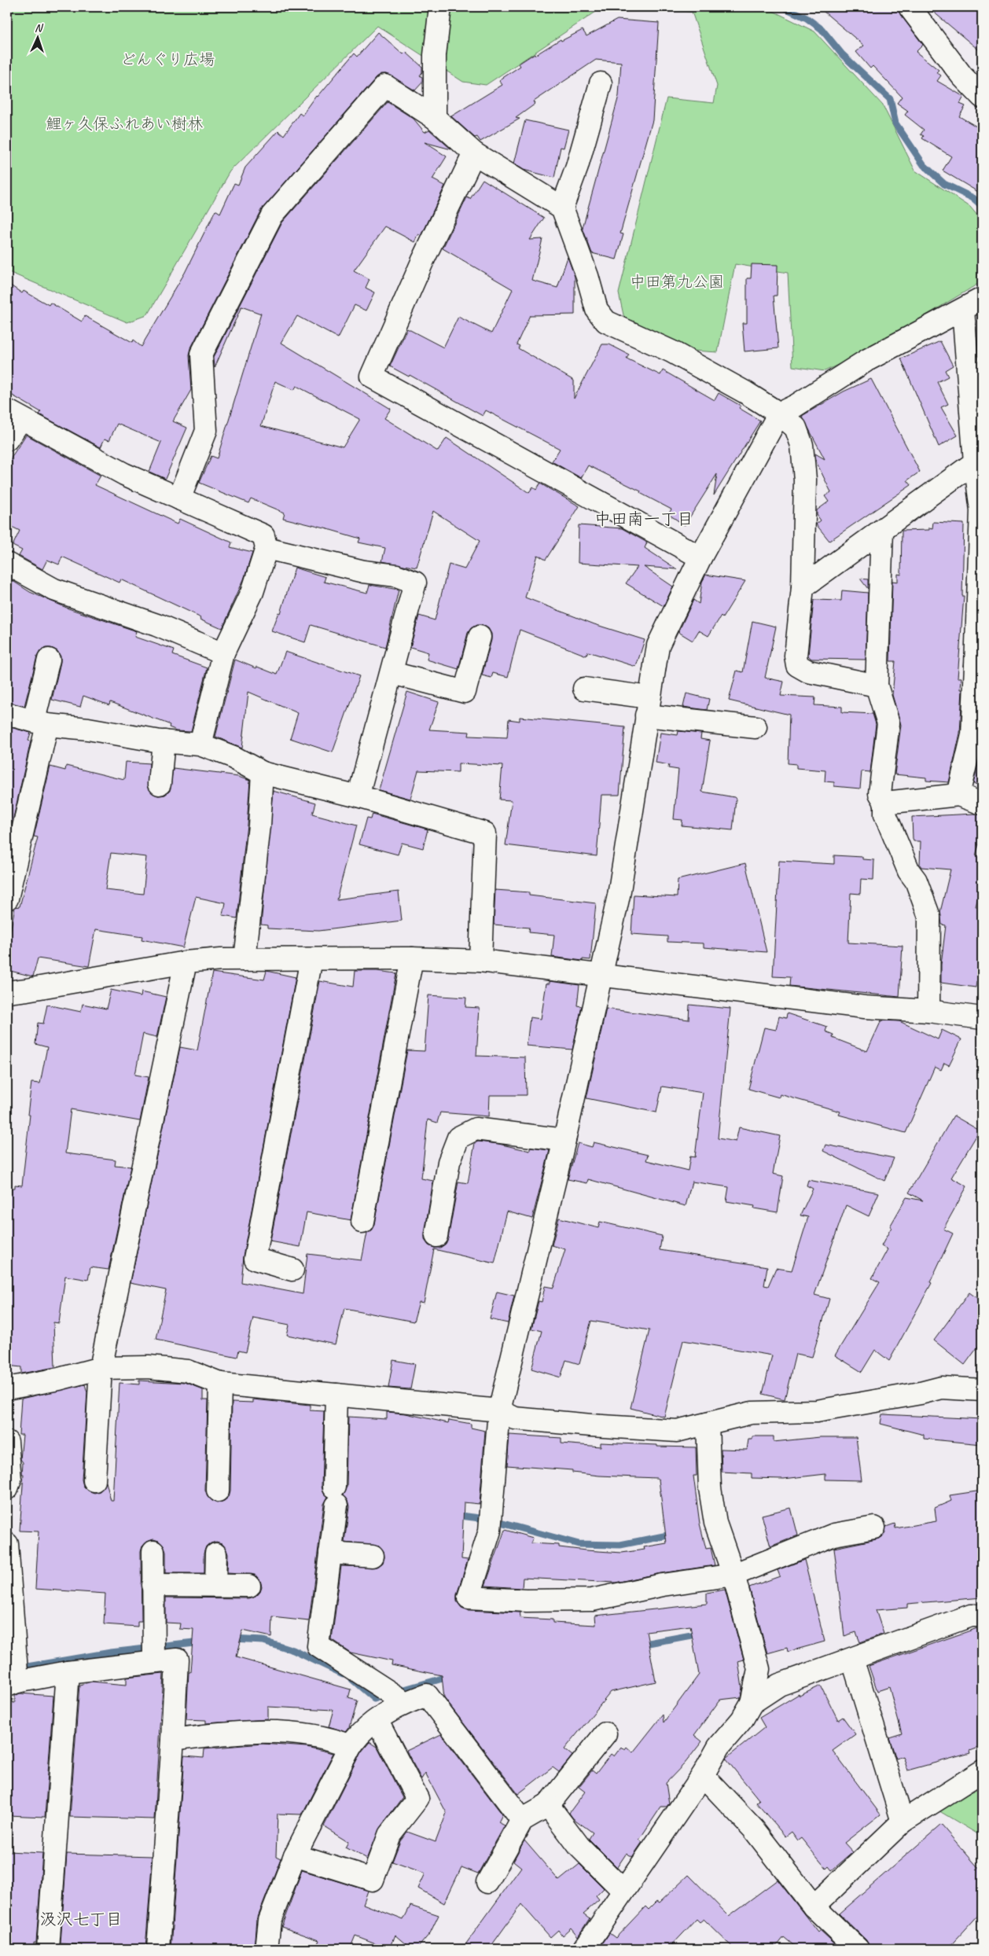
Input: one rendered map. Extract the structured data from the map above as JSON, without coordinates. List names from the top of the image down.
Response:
{
  "districts": ["中田南一丁目", "汲沢七丁目"],
  "parks": ["どんぐり広場", "鯉ヶ久保ふれあい樹林", "中田第九公園"],
  "north": "top"
}
